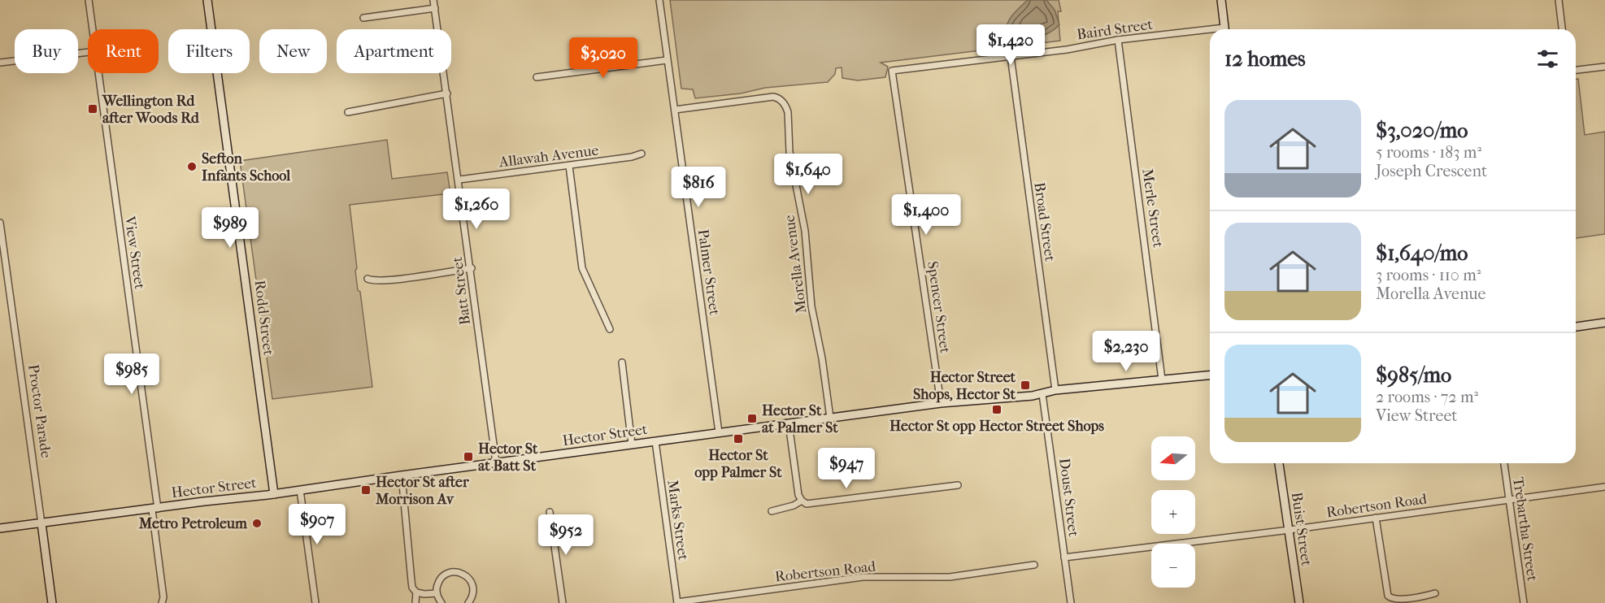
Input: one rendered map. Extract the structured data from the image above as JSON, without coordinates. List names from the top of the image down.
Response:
{
  "streets": {
    "main road": [
      "Rodd Street",
      "Proctor Parade",
      "Hector Street",
      "Buist Street"
    ],
    "street": [
      "Baird Street",
      "Allawah Avenue",
      "Merle Street",
      "Broad Street",
      "View Street",
      "Morella Avenue",
      "Palmer Street",
      "Batt Street",
      "Spencer Street",
      "Doust Street",
      "Robertson Road",
      "Marks Street",
      "Trebartha Street"
    ]
  },
  "crossings": [
    ["Baird Street", "Merle Street"],
    ["Baird Street", "Broad Street"],
    ["Baird Street", "Spencer Street"],
    ["Allawah Avenue", "Batt Street"],
    ["Merle Street", "Hector Street"],
    ["Broad Street", "Hector Street"],
    ["View Street", "Hector Street"],
    ["Morella Avenue", "Palmer Street"],
    ["Morella Avenue", "Hector Street"],
    ["Palmer Street", "Hector Street"],
    ["Batt Street", "Hector Street"],
    ["Spencer Street", "Hector Street"],
    ["Rodd Street", "Hector Street"],
    ["Proctor Parade", "Hector Street"],
    ["Hector Street", "Doust Street"],
    ["Hector Street", "Marks Street"],
    ["Doust Street", "Robertson Road"],
    ["Robertson Road", "Marks Street"],
    ["Robertson Road", "Buist Street"],
    ["Robertson Road", "Trebartha Street"]
  ],
  "places": {
    "transit": [
      "Wellington Rd after Woods Rd",
      "Hector Street Shops, Hector St",
      "Hector St opp Hector Street Shops",
      "Hector St at Palmer St",
      "Hector St opp Palmer St",
      "Hector St at Batt St",
      "Hector St after Morrison Av"
    ],
    "other": ["Sefton Infants School", "Metro Petroleum"]
  },
  "north": "left",
  "page": {
    "price": [
      "$1,420",
      "$3,020",
      "$1,640",
      "$816",
      "$1,260",
      "$1,400",
      "$989",
      "$2,230",
      "$985",
      "$947",
      "$907",
      "$952"
    ],
    "chip": [
      "Buy",
      "Rent",
      "Filters",
      "New",
      "Apartment"
    ],
    "heading": "12 homes",
    "list": [
      {
        "name": "$3,020/mo",
        "note": "5 rooms · 183 m² · Joseph Crescent"
      },
      {
        "name": "$1,640/mo",
        "note": "3 rooms · 110 m² · Morella Avenue"
      },
      {
        "name": "$985/mo",
        "note": "2 rooms · 72 m² · View Street"
      }
    ],
    "map_buttons": ["+", "−"]
  }
}
